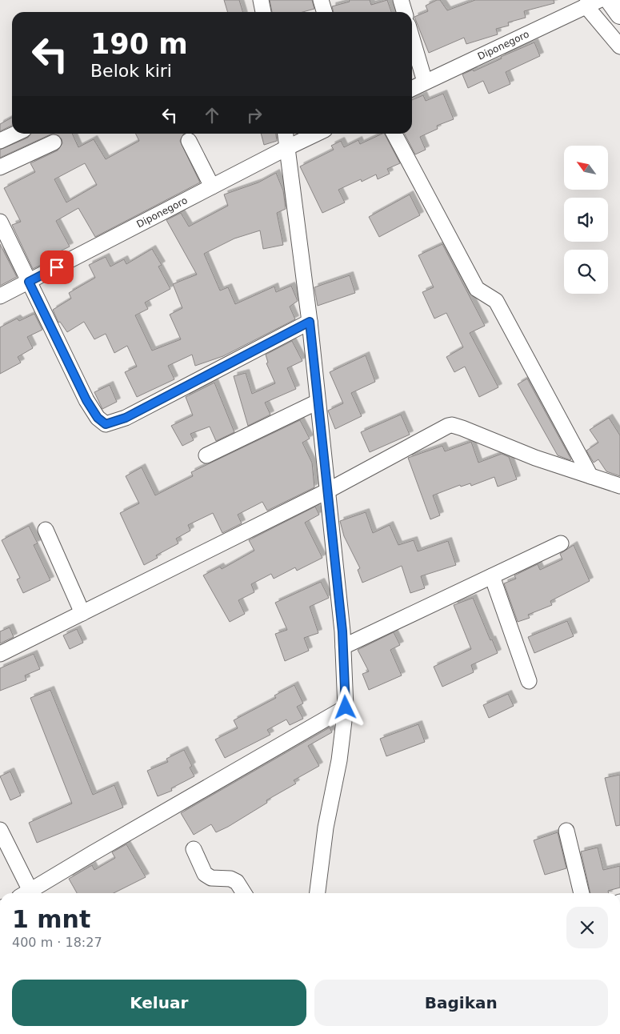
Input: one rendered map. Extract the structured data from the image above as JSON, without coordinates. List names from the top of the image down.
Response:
{
  "streets": {
    "street": ["Diponegoro"]
  },
  "north": "top left",
  "page": {
    "turn": ["190 m", "Belok kiri"],
    "heading": ["1 mnt", "400 m · 18:27"],
    "buttons": ["Keluar", "Bagikan"]
  }
}
